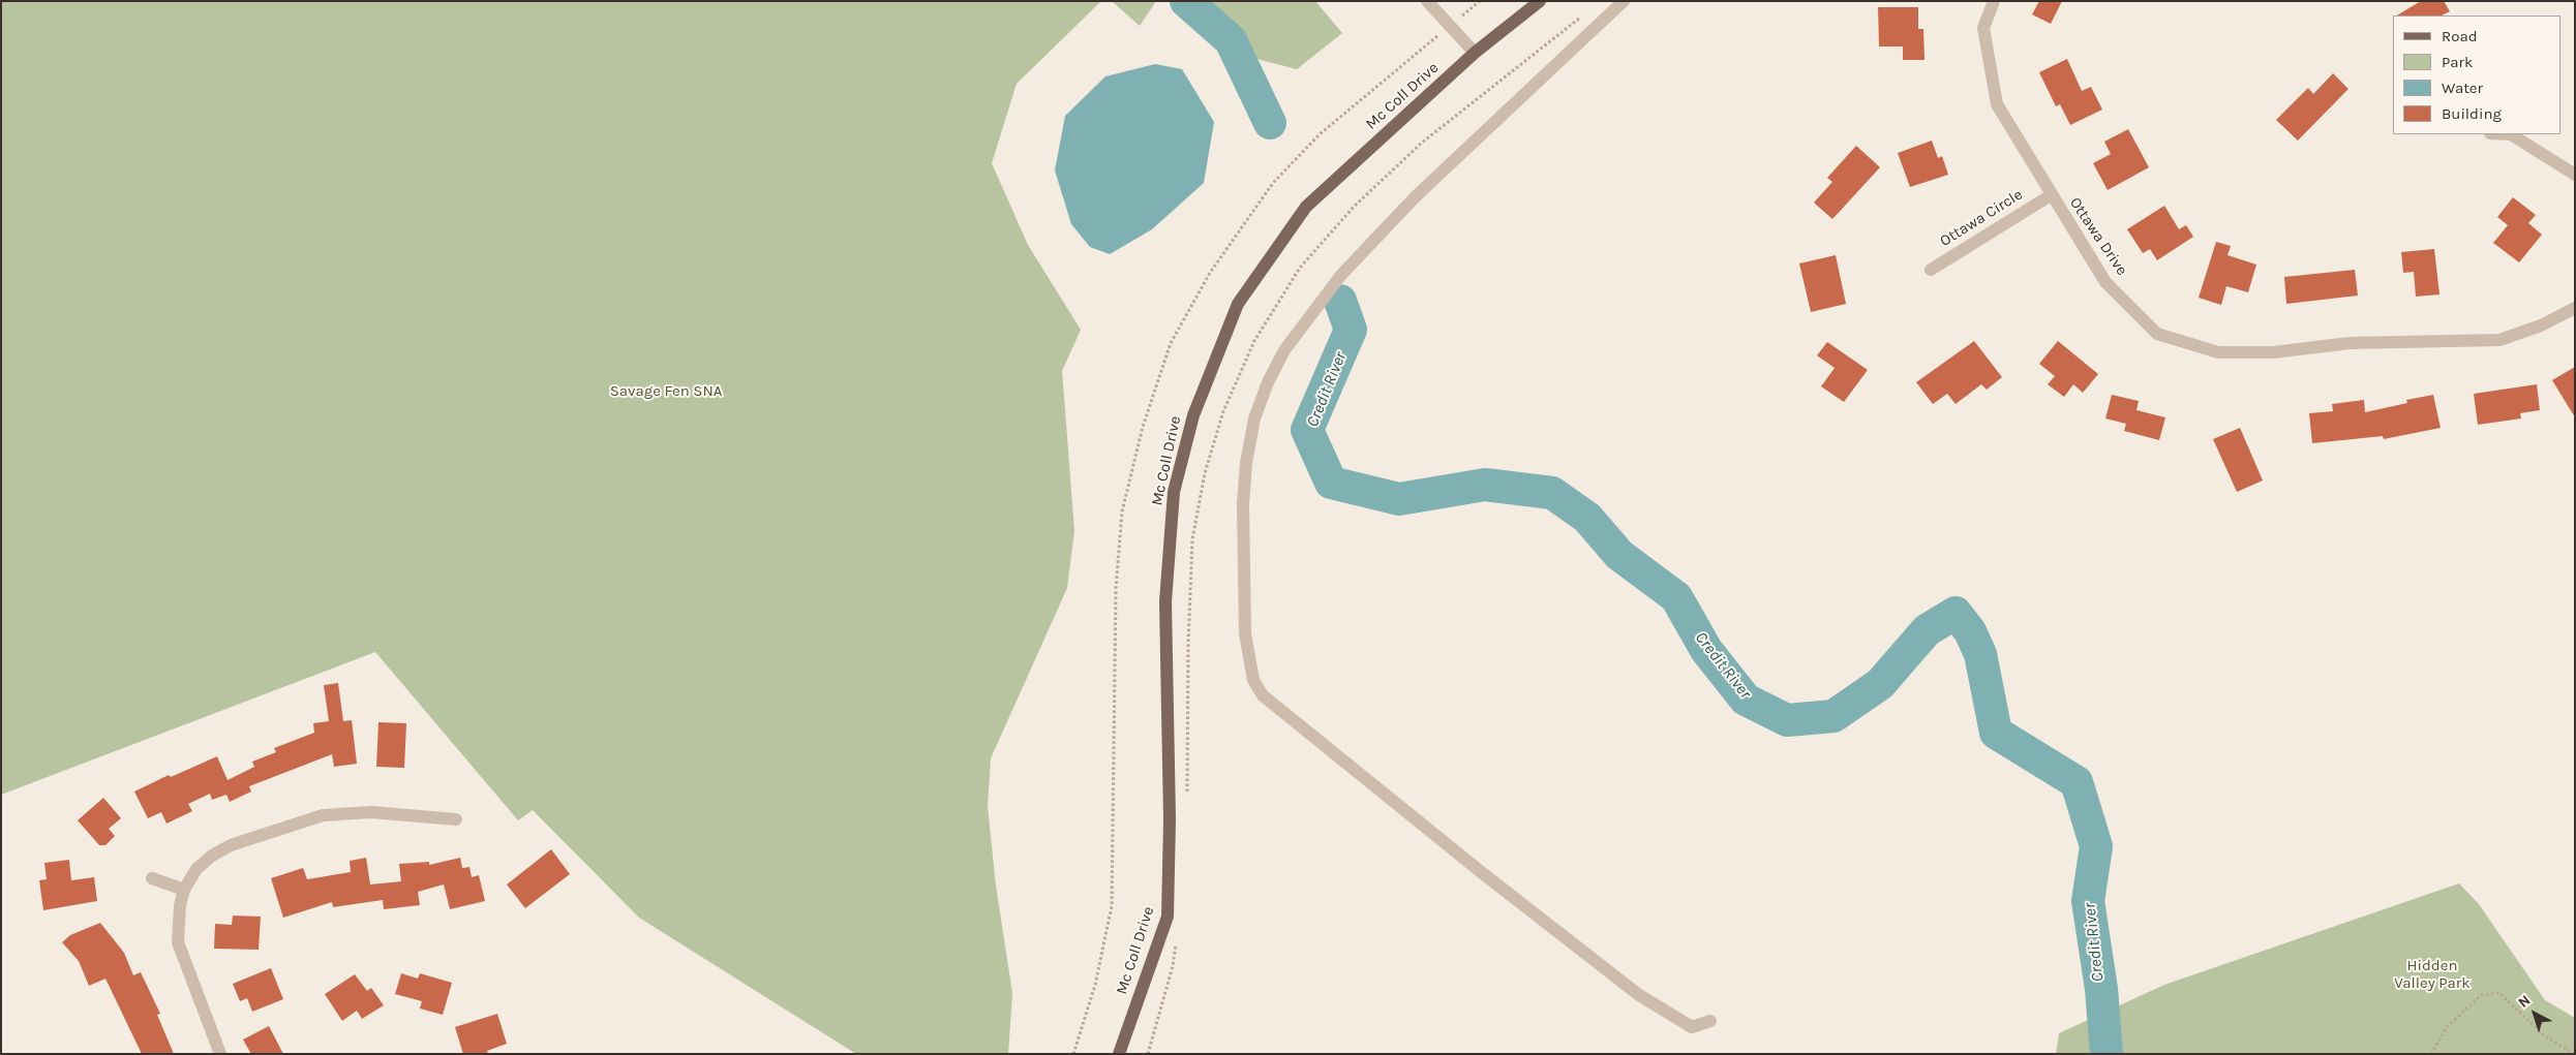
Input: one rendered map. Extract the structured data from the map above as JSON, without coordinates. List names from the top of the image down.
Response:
{
  "streets": {
    "main road": ["Mc Coll Drive"],
    "street": ["Ottawa Circle", "Ottawa Drive"]
  },
  "crossings": [
    ["Ottawa Circle", "Ottawa Drive"]
  ],
  "water": ["Credit River"],
  "parks": ["Savage Fen SNA", "Hidden Valley Park"],
  "legend": [
    "Road",
    "Park",
    "Water",
    "Building"
  ],
  "north": "top left"
}
